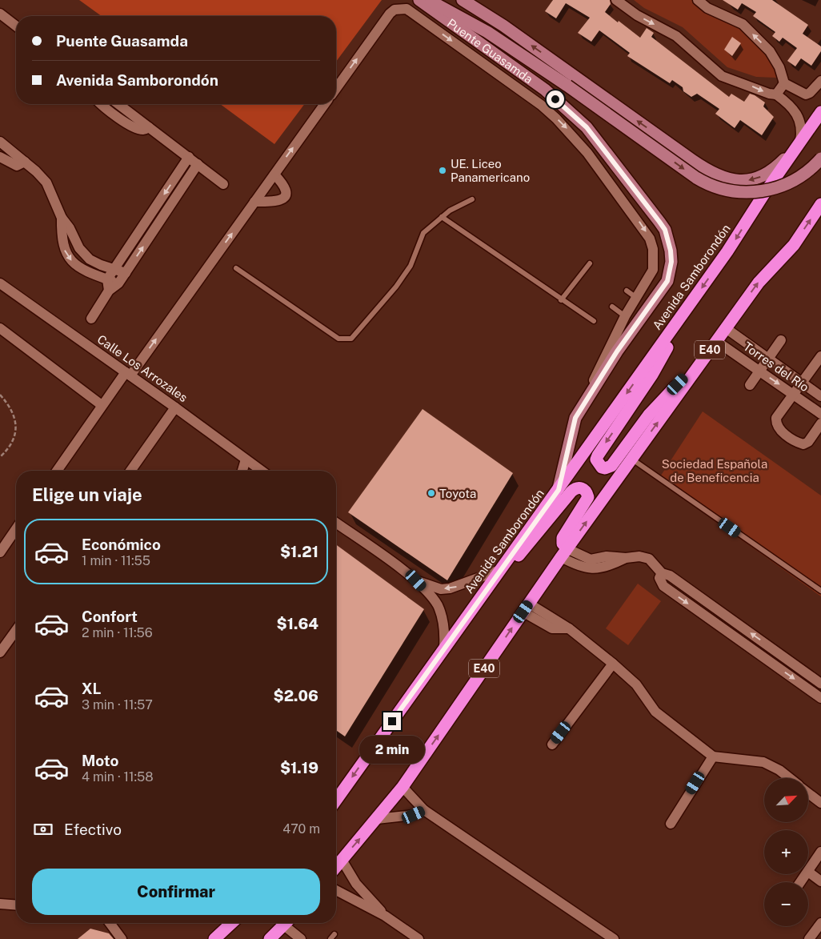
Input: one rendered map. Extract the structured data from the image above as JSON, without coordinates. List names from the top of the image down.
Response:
{
  "streets": {
    "highway": ["Avenida Samborondón", "E40"],
    "main road": ["Puente Guasamda"],
    "street": ["Torres del Río", "Calle Los Arrozales"]
  },
  "crossings": [
    ["Puente Guasamda", "Avenida Samborondón"],
    ["E40", "Torres del Río"]
  ],
  "parks": ["Sociedad Española de Beneficencia"],
  "places": ["UE. Liceo Panamericano", "Toyota"],
  "north": "top right",
  "page": {
    "banner": ["Puente Guasamda", "Avenida Samborondón"],
    "heading": "Elige un viaje",
    "list": [
      {
        "name": "Económico",
        "note": "1 min · 11:55",
        "value": "$1.21"
      },
      {
        "name": "Confort",
        "note": "2 min · 11:56",
        "value": "$1.64"
      },
      {
        "name": "XL",
        "note": "3 min · 11:57",
        "value": "$2.06"
      },
      {
        "name": "Moto",
        "note": "4 min · 11:58",
        "value": "$1.19"
      }
    ],
    "bubble": "2 min",
    "map_buttons": ["+", "−"],
    "pay": ["Efectivo", "470 m"],
    "buttons": "Confirmar"
  }
}
